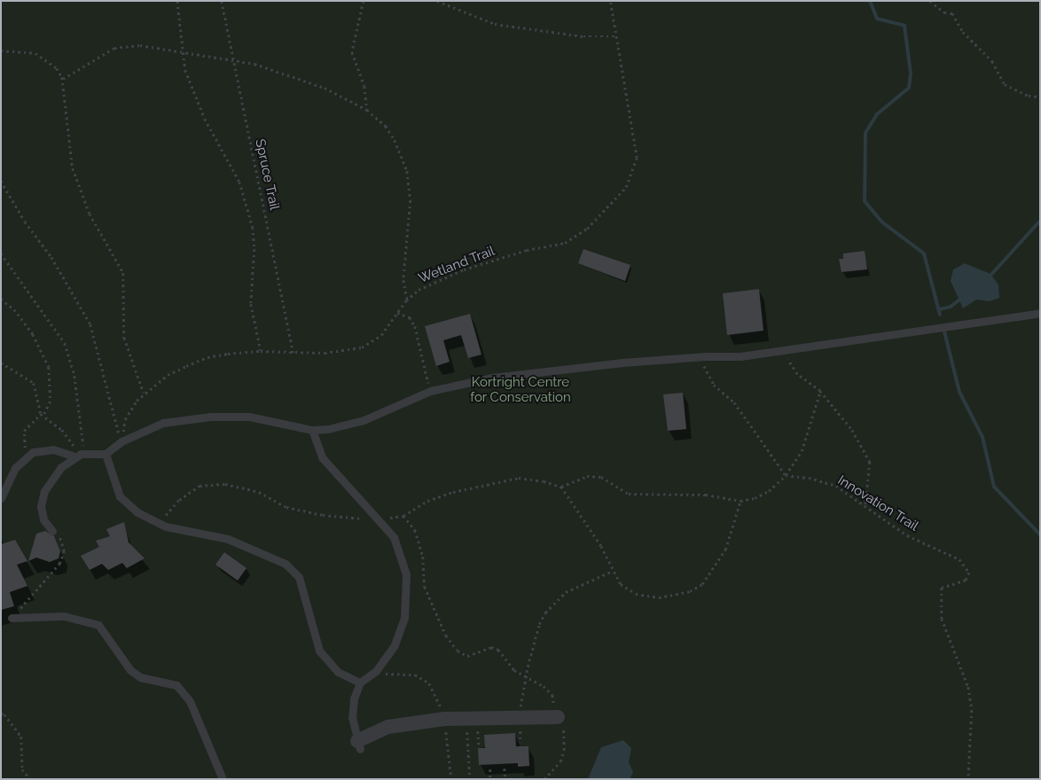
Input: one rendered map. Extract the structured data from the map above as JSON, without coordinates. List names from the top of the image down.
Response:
{
  "streets": {
    "path": ["Spruce Trail", "Wetland Trail", "Innovation Trail"]
  },
  "crossings": [
    ["Spruce Trail", "Wetland Trail"]
  ],
  "parks": ["Kortright Centre for Conservation"]
}
